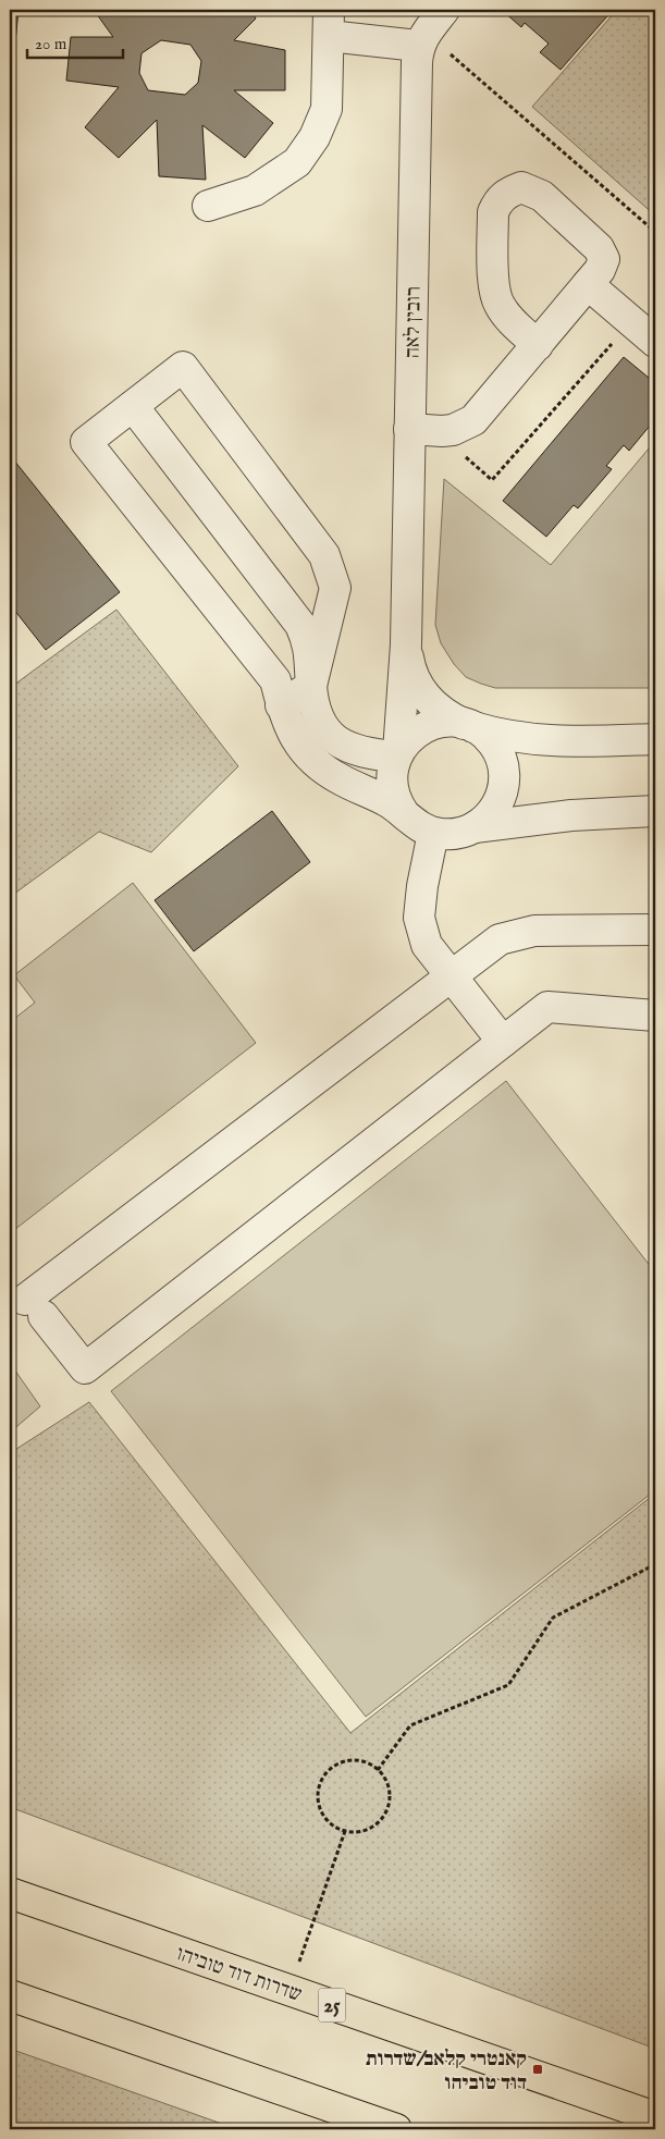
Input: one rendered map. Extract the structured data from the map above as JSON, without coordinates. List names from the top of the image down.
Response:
{
  "streets": {
    "highway": ["שדרות דוד טוביהו", "25"],
    "street": ["רובין לאה"]
  },
  "places": {
    "transit": ["קאנטרי קלאב/שדרות דוד טוביהו"]
  },
  "scale_bar": "20 m"
}
